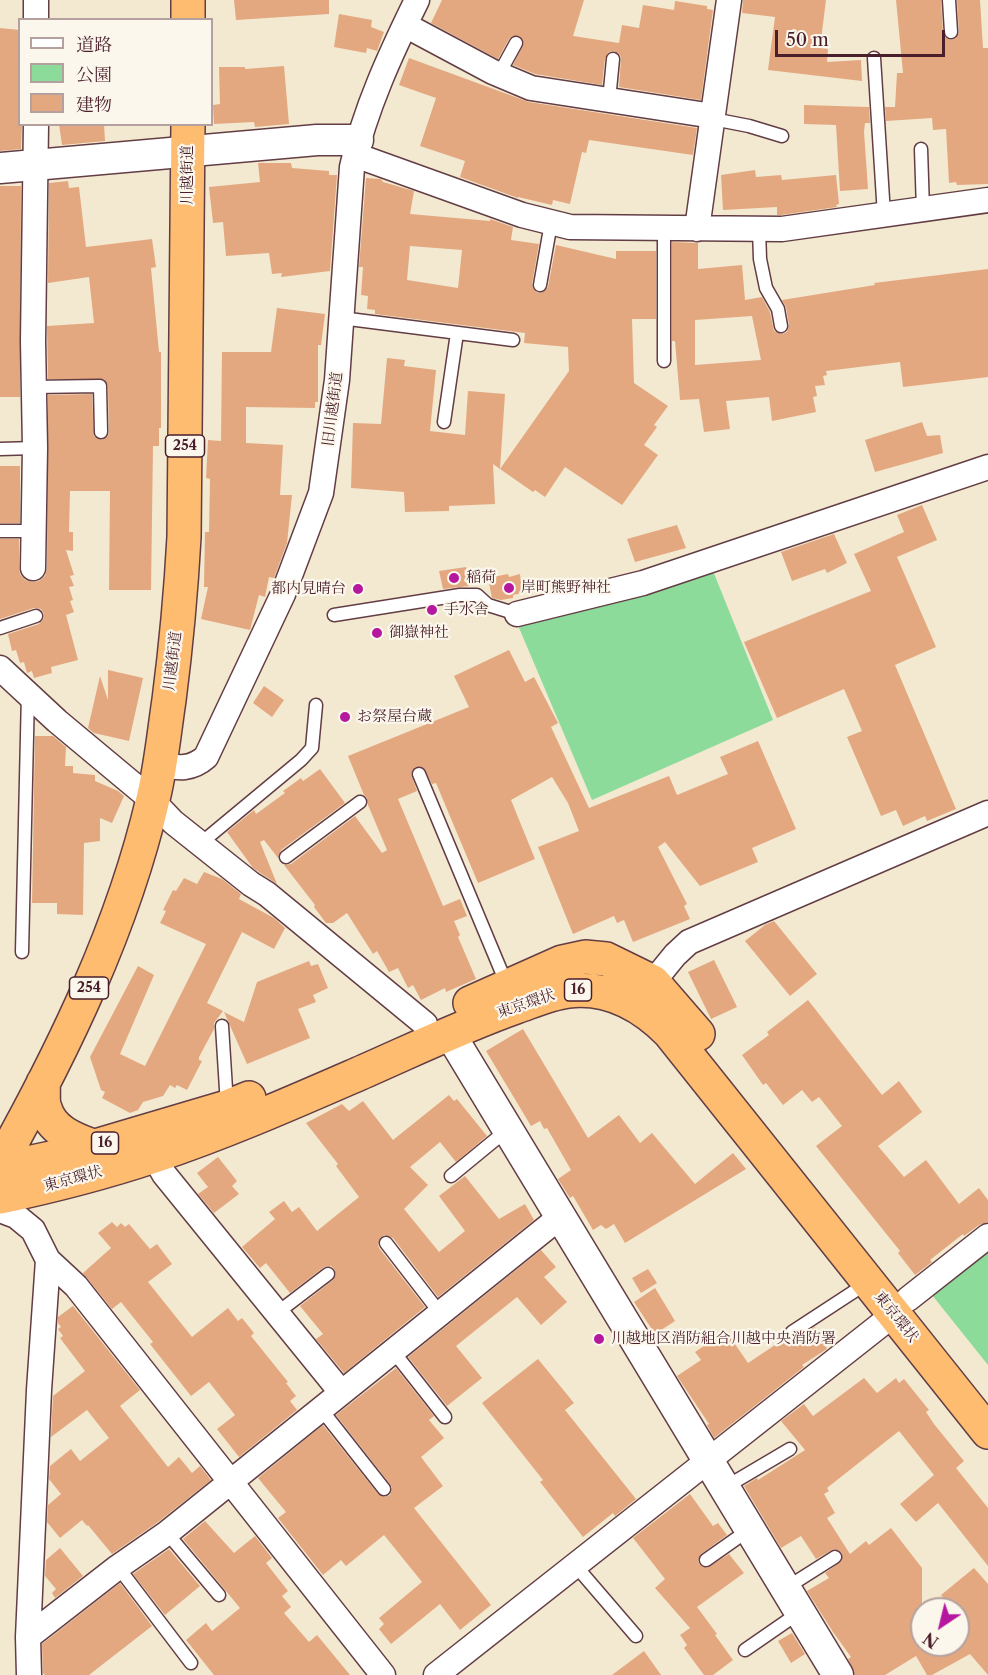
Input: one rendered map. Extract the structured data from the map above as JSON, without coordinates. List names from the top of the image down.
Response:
{
  "streets": {
    "highway": [
      "川越街道",
      "254",
      "16",
      "東京環状"
    ],
    "street": ["旧川越街道"]
  },
  "crossings": [
    ["川越街道", "旧川越街道"]
  ],
  "places": [
    "稲荷",
    "岸町熊野神社",
    "都内見晴台",
    "手水舎",
    "御嶽神社",
    "お祭屋台蔵",
    "川越地区消防組合川越中央消防署"
  ],
  "legend": ["道路", "公園", "建物"],
  "scale_bar": "50 m",
  "north": "bottom left"
}
